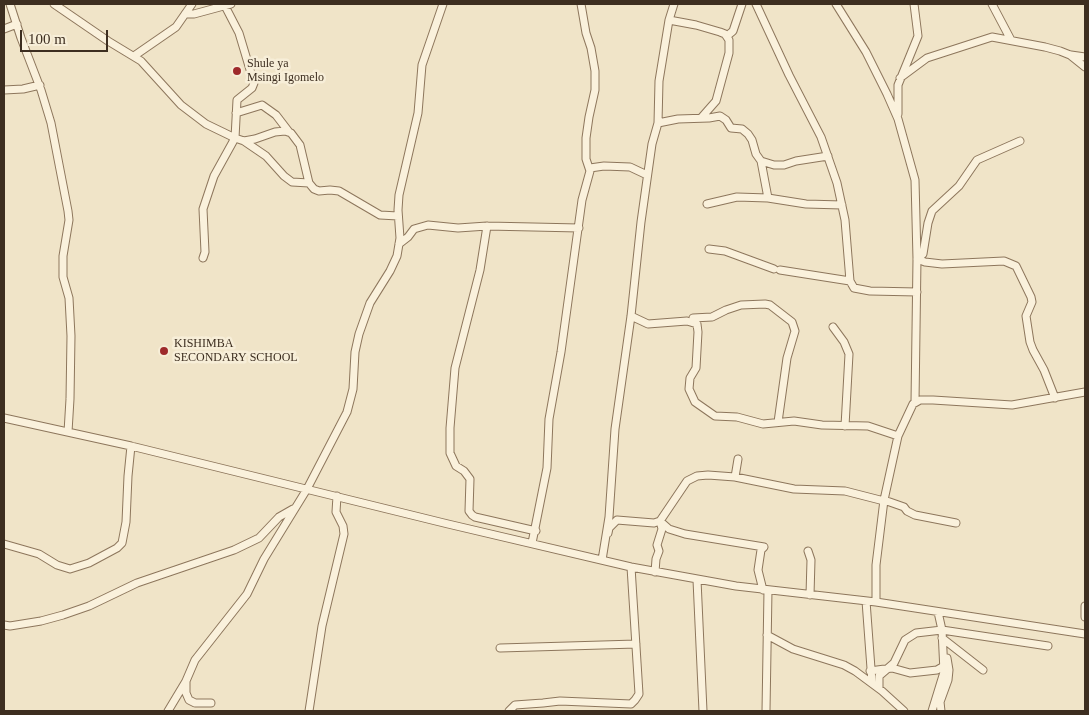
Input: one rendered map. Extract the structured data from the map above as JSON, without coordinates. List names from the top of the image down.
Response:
{
  "places": ["Shule ya Msingi Igomelo", "KISHIMBA SECONDARY SCHOOL"],
  "scale_bar": "100 m"
}
